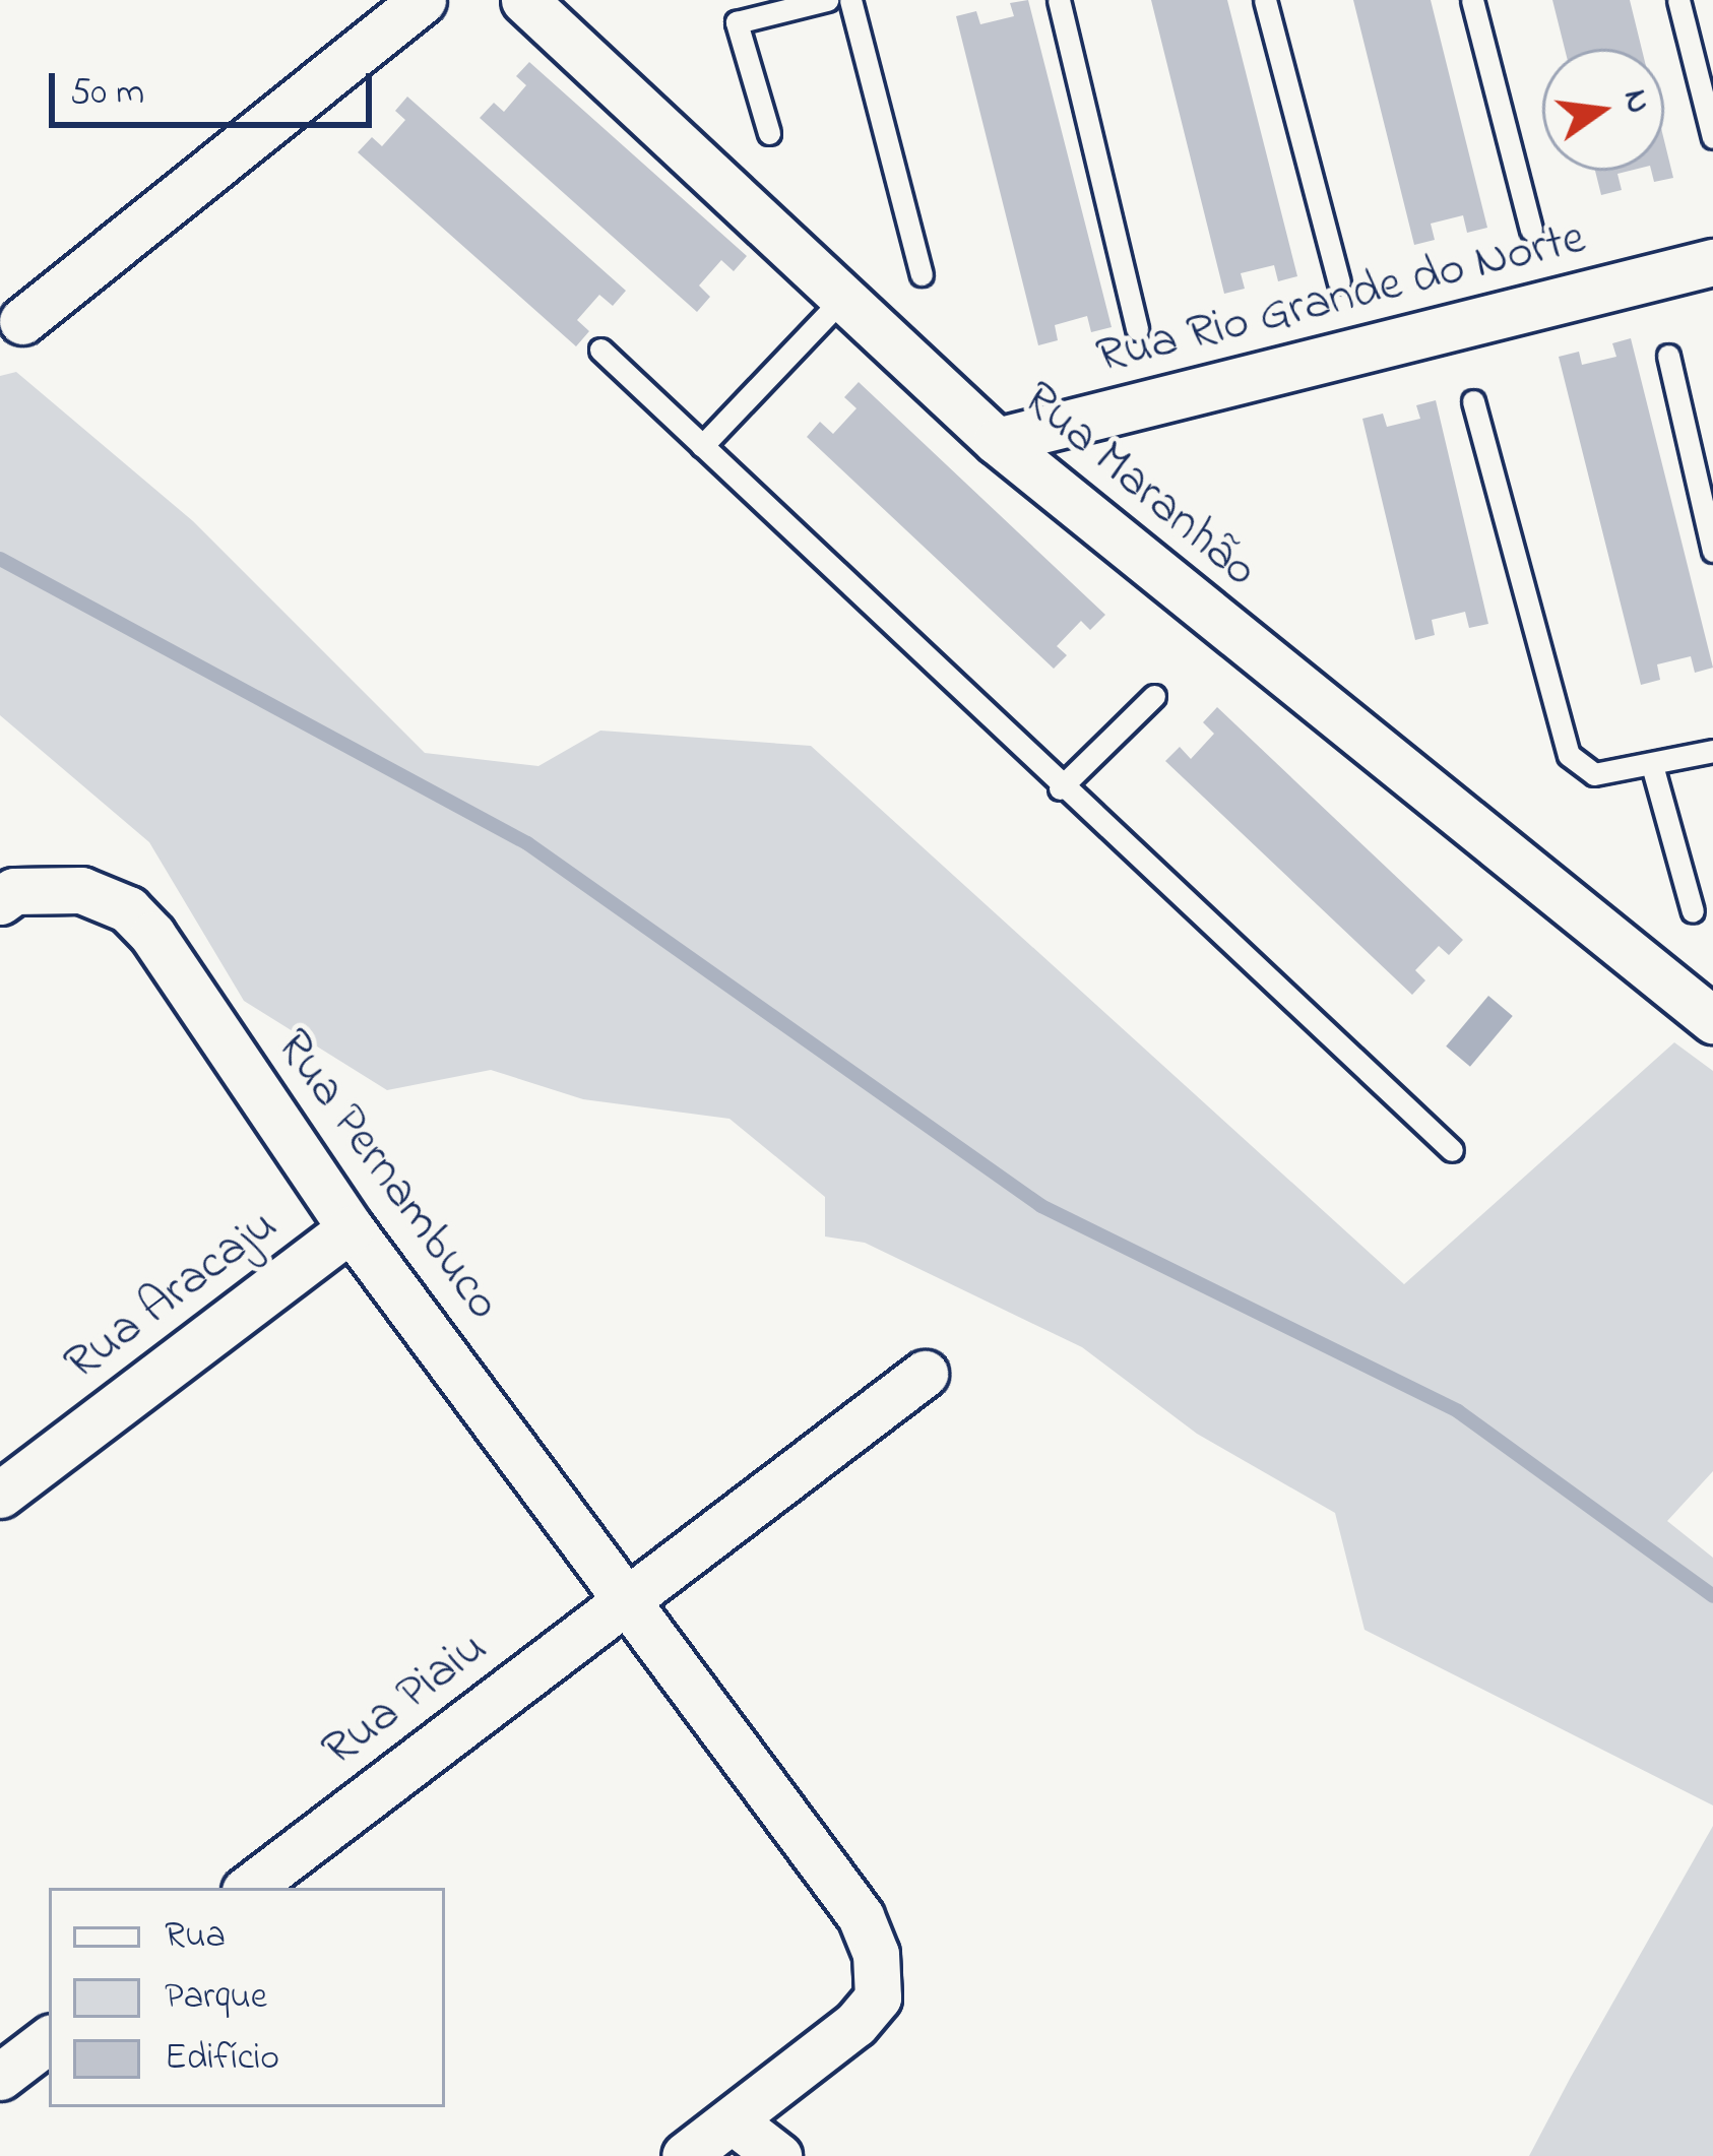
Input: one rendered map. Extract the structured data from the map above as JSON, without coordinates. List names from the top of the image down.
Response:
{
  "streets": {
    "street": [
      "Rua Rio Grande do Norte",
      "Rua Maranhão",
      "Rua Pernambuco",
      "Rua Aracaju",
      "Rua Piaiu"
    ]
  },
  "crossings": [
    ["Rua Rio Grande do Norte", "Rua Maranhão"],
    ["Rua Pernambuco", "Rua Aracaju"],
    ["Rua Pernambuco", "Rua Piaiu"]
  ],
  "legend": ["Rua", "Parque", "Edifício"],
  "scale_bar": "50 m",
  "north": "right"
}
